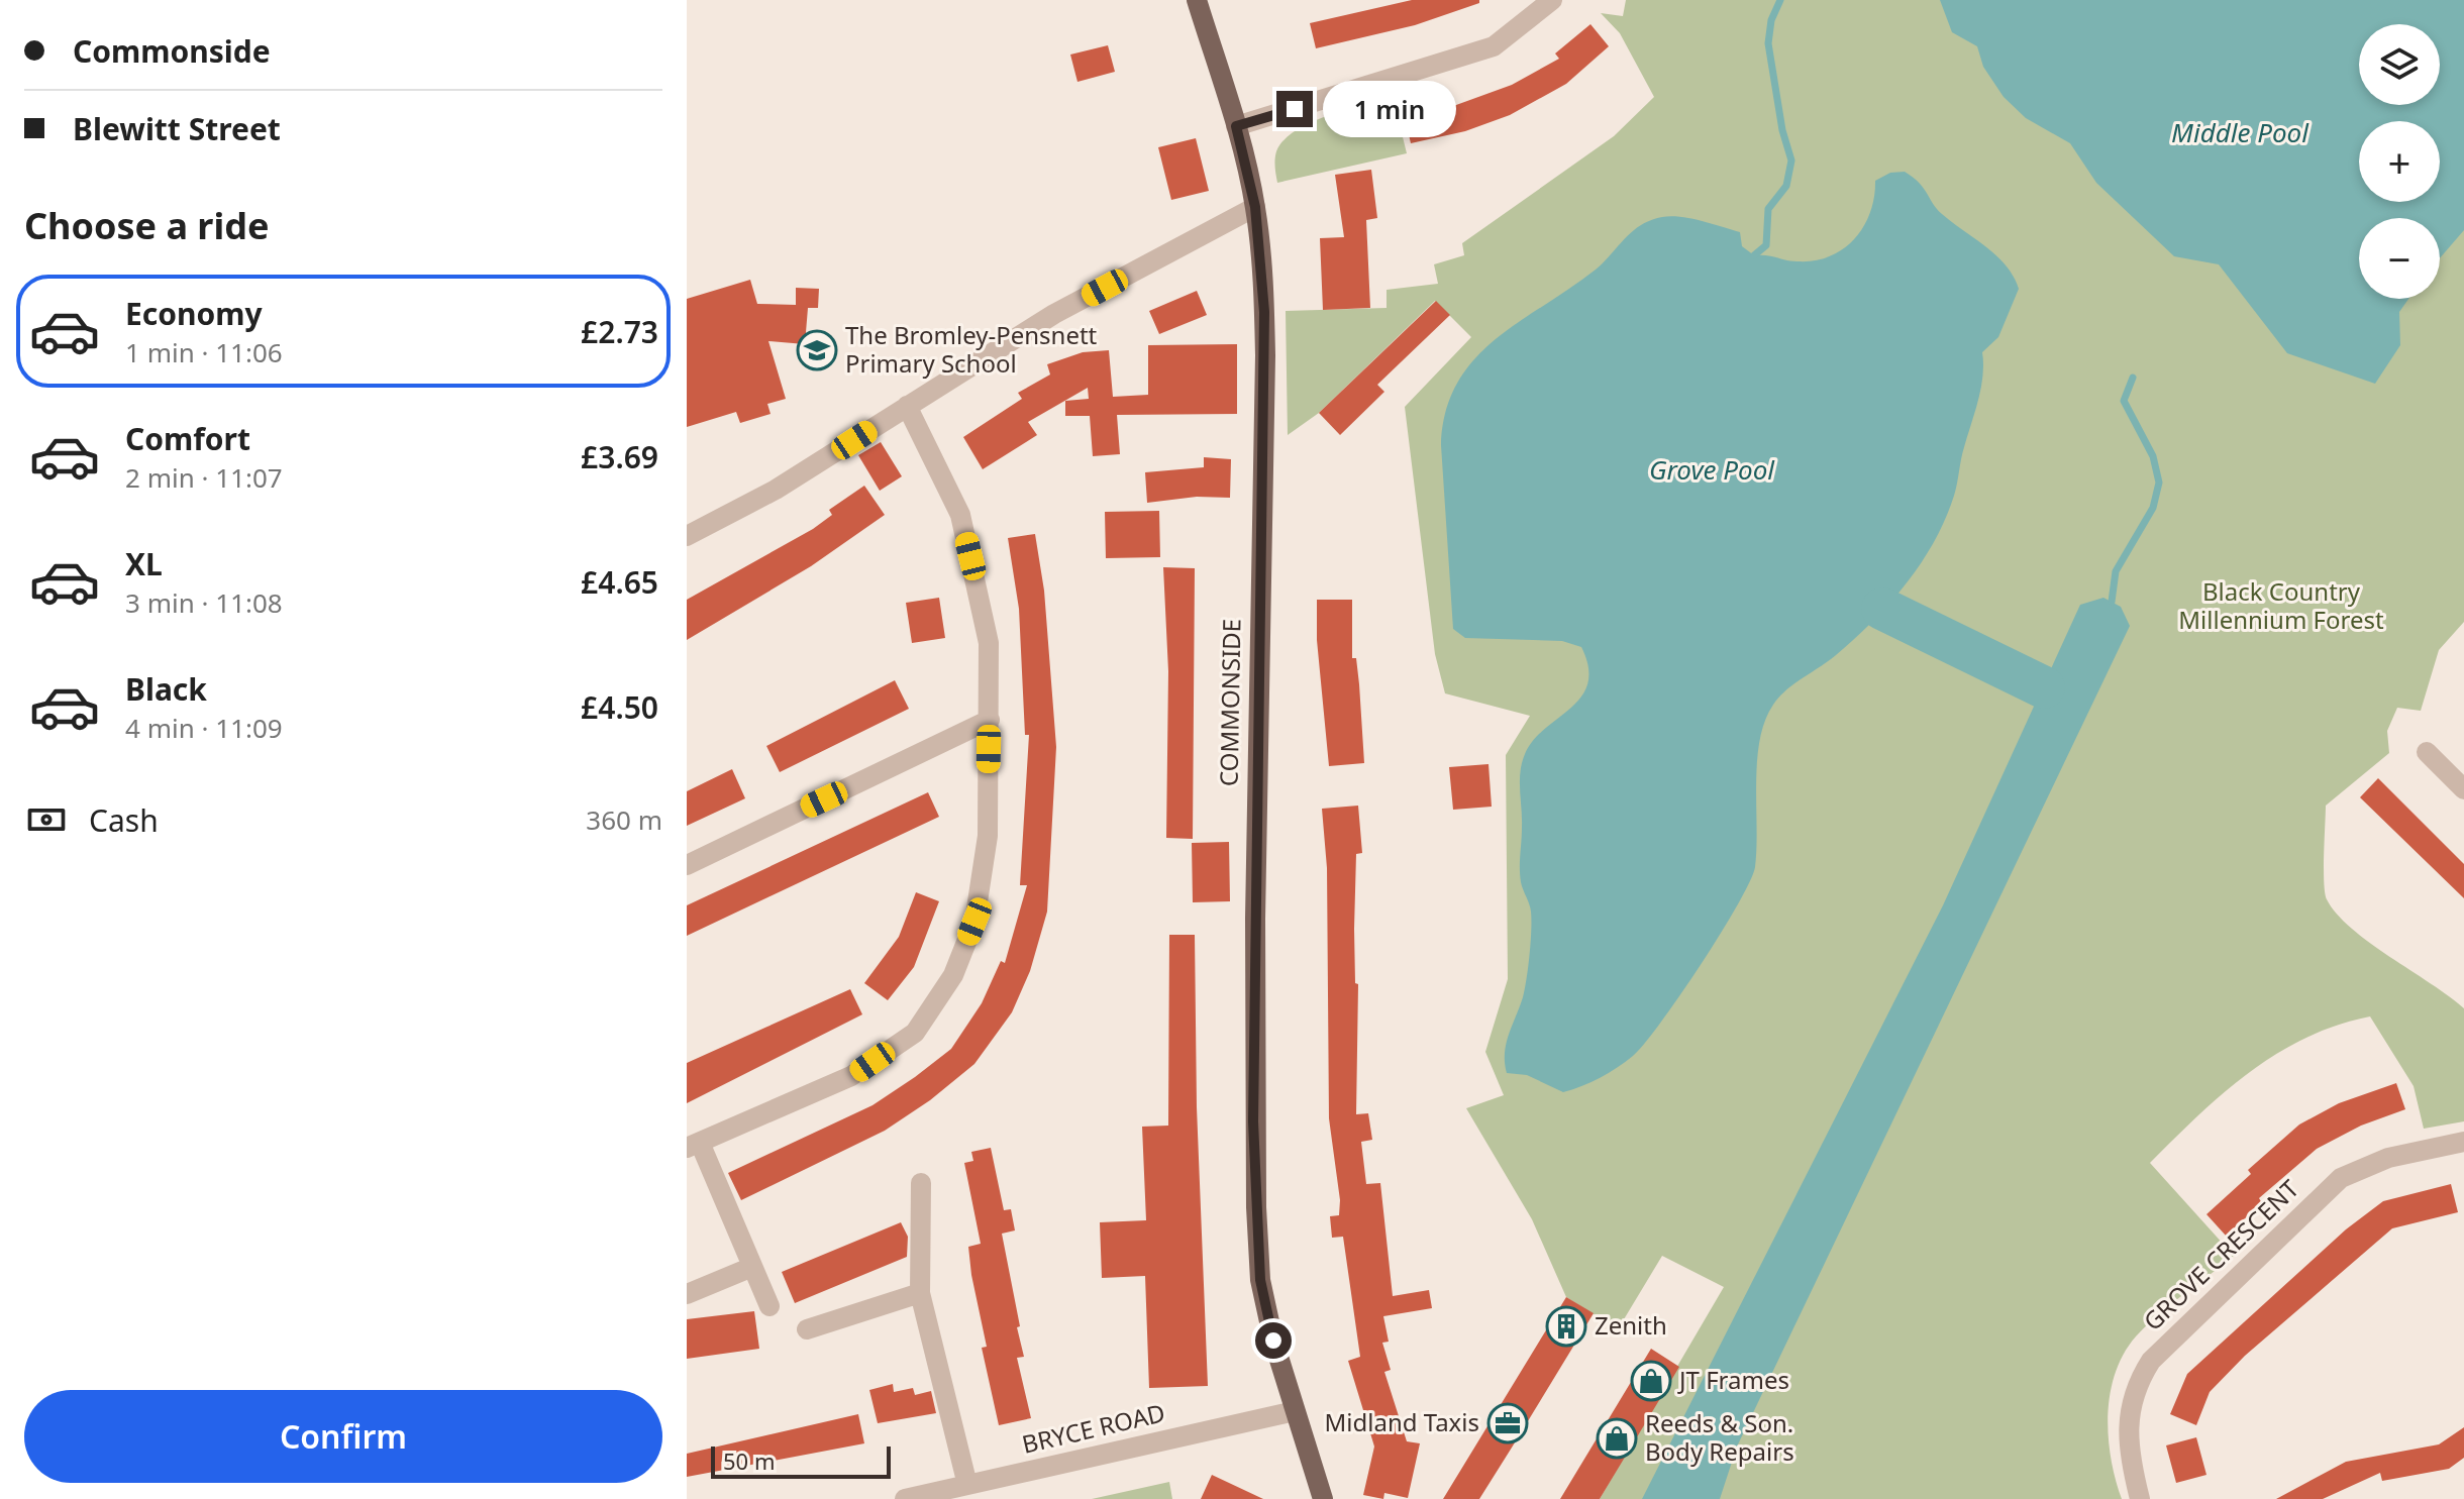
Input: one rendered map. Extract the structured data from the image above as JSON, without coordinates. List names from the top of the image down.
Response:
{
  "streets": {
    "main road": ["COMMONSIDE"],
    "street": ["GROVE CRESCENT", "BRYCE ROAD"]
  },
  "crossings": [
    ["COMMONSIDE", "BRYCE ROAD"]
  ],
  "water": ["Middle Pool", "Grove Pool"],
  "parks": ["Black Country Millennium Forest"],
  "places": {
    "school or university": ["The Bromley-Pensnett Primary School"],
    "building": ["Zenith"],
    "shop": ["JT Frames", "Reeds & Son. Body Repairs"],
    "office": ["Midland Taxis"]
  },
  "scale_bar": "50 m",
  "page": {
    "banner": ["Commonside", "Blewitt Street"],
    "map_buttons": ["+", "−"],
    "bubble": "1 min",
    "heading": "Choose a ride",
    "list": [
      {
        "name": "Economy",
        "note": "1 min · 11:06",
        "value": "£2.73"
      },
      {
        "name": "Comfort",
        "note": "2 min · 11:07",
        "value": "£3.69"
      },
      {
        "name": "XL",
        "note": "3 min · 11:08",
        "value": "£4.65"
      },
      {
        "name": "Black",
        "note": "4 min · 11:09",
        "value": "£4.50"
      }
    ],
    "pay": ["Cash", "360 m"],
    "buttons": "Confirm",
    "scale": "50 m"
  }
}
